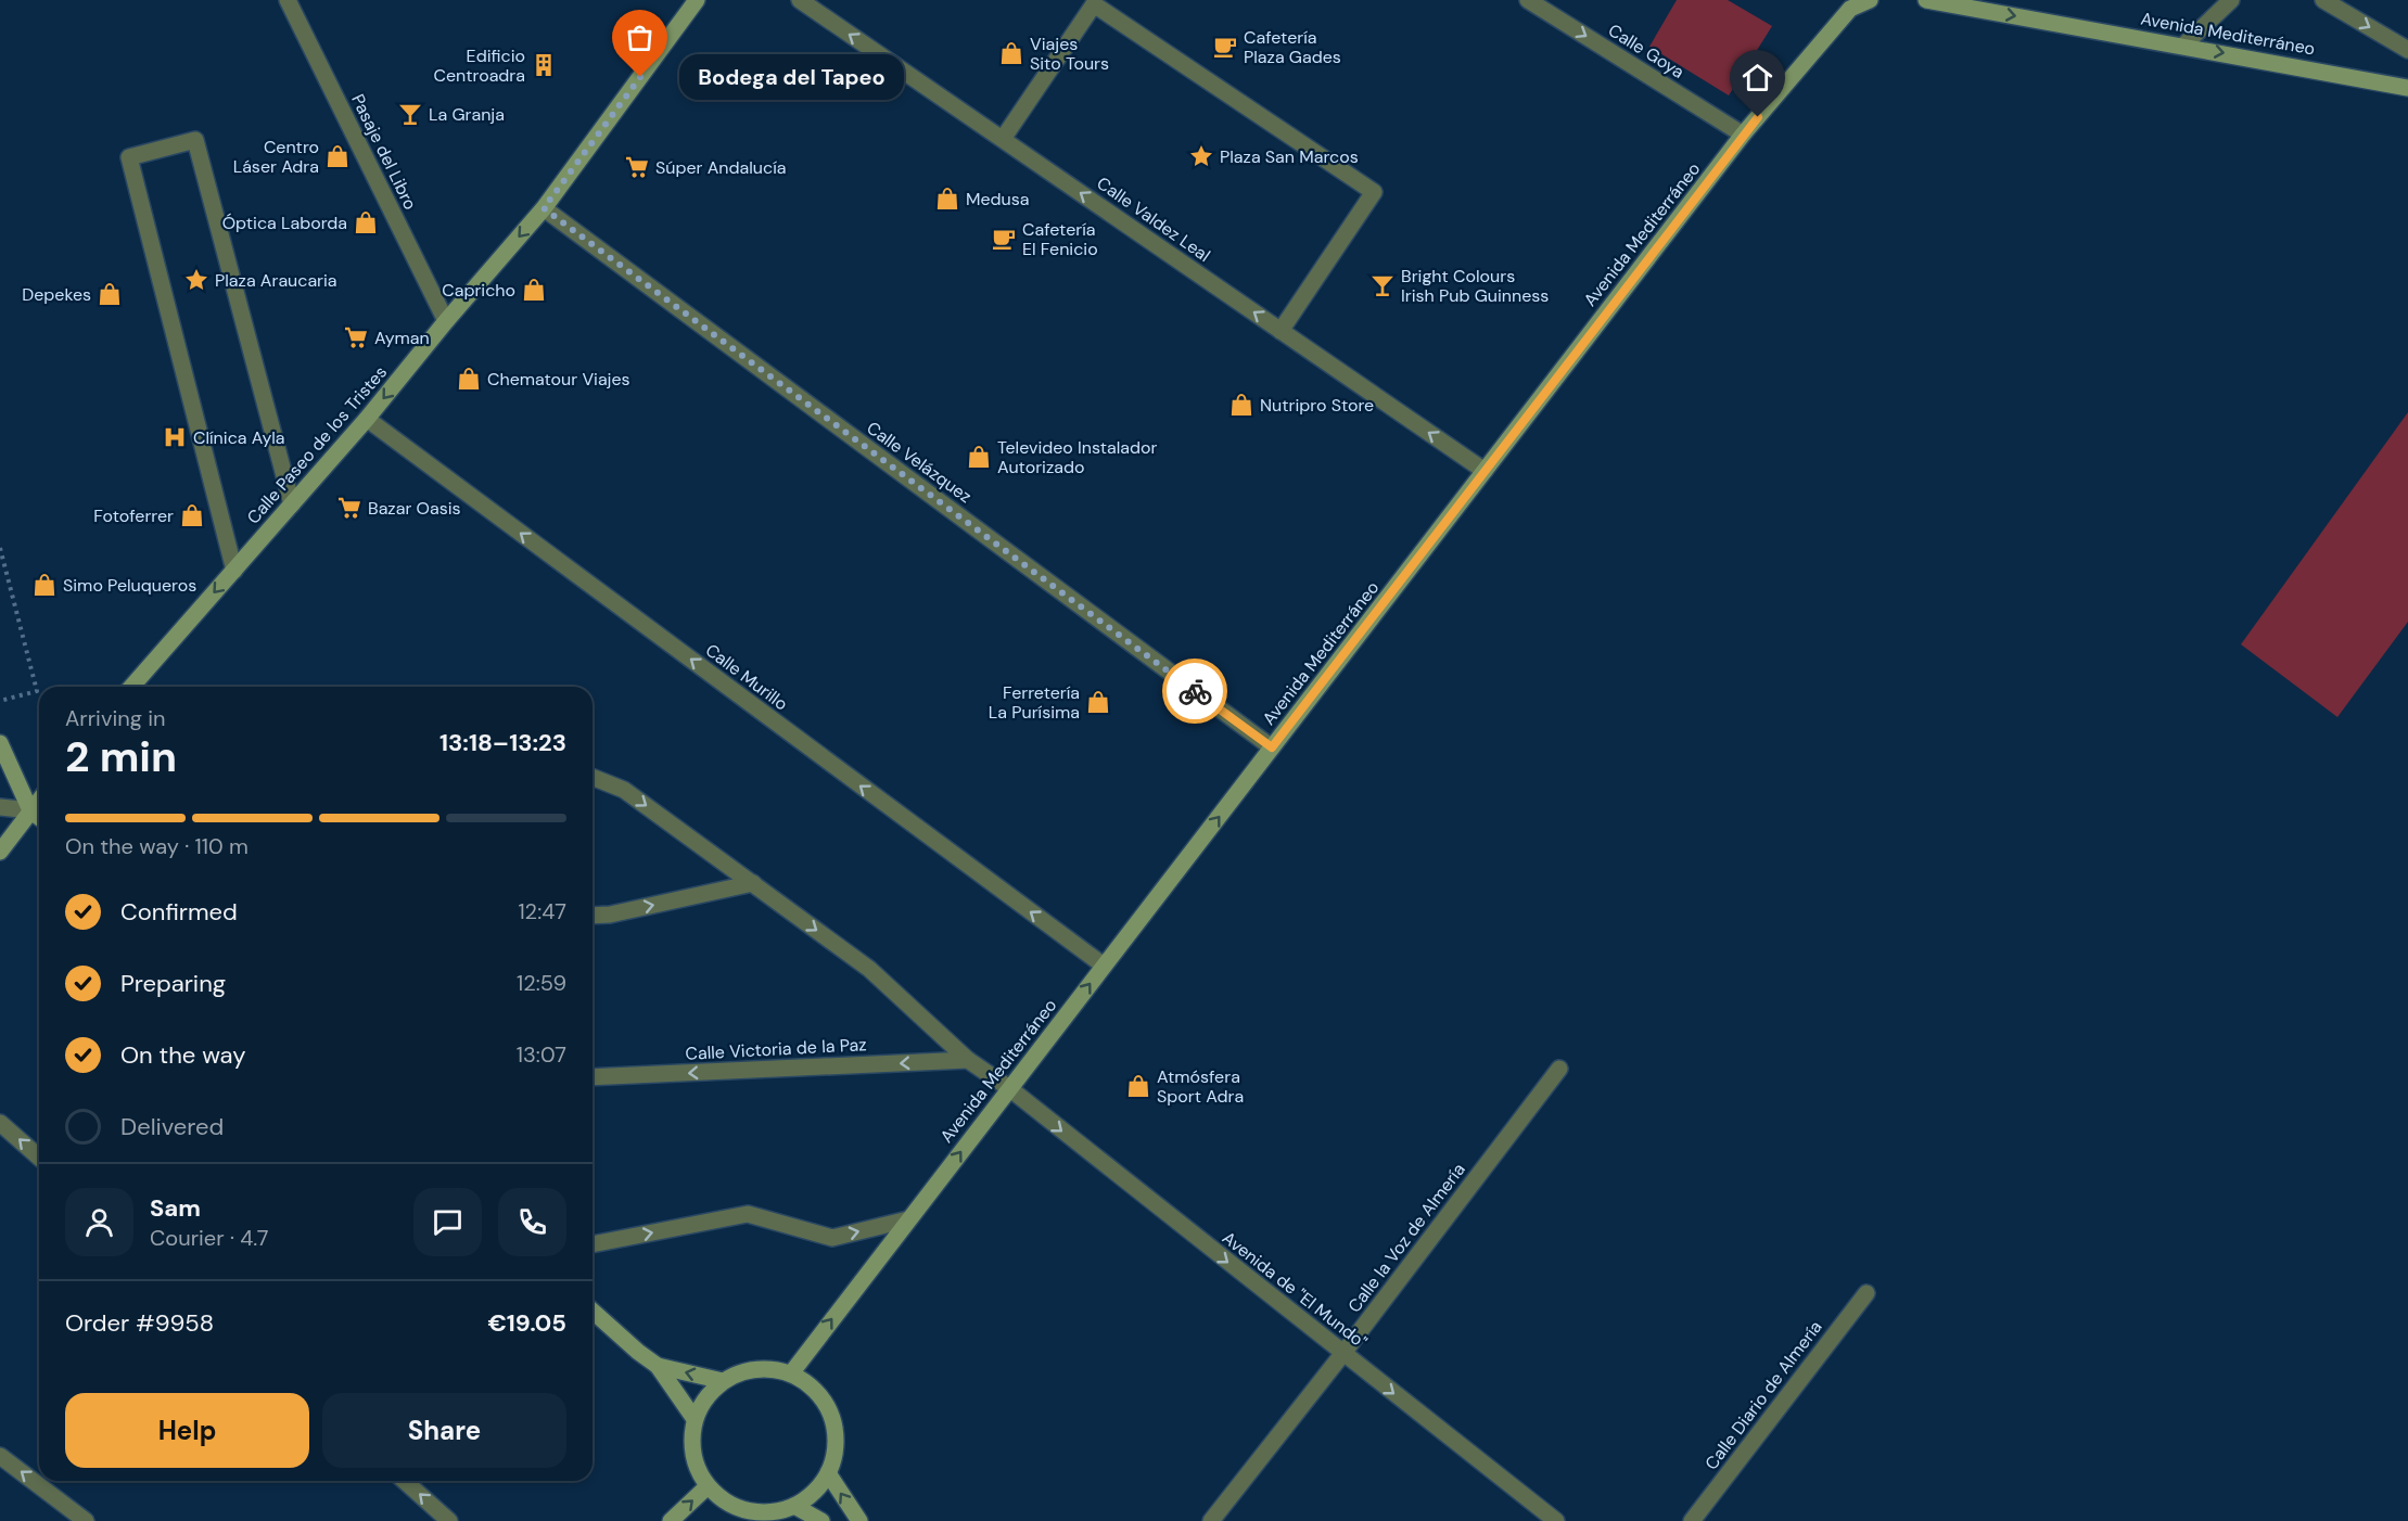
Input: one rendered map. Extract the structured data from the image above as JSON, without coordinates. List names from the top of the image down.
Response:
{
  "streets": {
    "street": [
      "Avenida Mediterráneo",
      "Calle Goya",
      "Pasaje del Libro",
      "Calle Valdez Leal",
      "Calle Paseo de los Tristes",
      "Calle Velázquez",
      "Calle Murillo",
      "Calle Victoria de la Paz",
      "Calle la Voz de Almería",
      "Avenida de \"El Mundo\"",
      "Calle Diario de Almería"
    ]
  },
  "crossings": [
    ["Avenida Mediterráneo", "Calle Goya"],
    ["Avenida Mediterráneo", "Calle Valdez Leal"],
    ["Avenida Mediterráneo", "Calle Velázquez"],
    ["Avenida Mediterráneo", "Calle Murillo"],
    ["Avenida Mediterráneo", "Avenida de \"El Mundo\""],
    ["Pasaje del Libro", "Calle Paseo de los Tristes"],
    ["Calle Paseo de los Tristes", "Calle Velázquez"],
    ["Calle Paseo de los Tristes", "Calle Murillo"],
    ["Calle la Voz de Almería", "Avenida de \"El Mundo\""]
  ],
  "one_way": [
    "Avenida Mediterráneo",
    "Calle Goya",
    "Calle Valdez Leal",
    "Calle Paseo de los Tristes",
    "Calle Victoria de la Paz",
    "Avenida de \"El Mundo\""
  ],
  "places": {
    "cafe": ["Cafetería Plaza Gades", "Cafetería El Fenicio"],
    "shop": [
      "Viajes Sito Tours",
      "Centro Láser Adra",
      "Medusa",
      "Óptica Laborda",
      "Capricho",
      "Depekes",
      "Chematour Viajes",
      "Nutripro Store",
      "Televideo Instalador Autorizado",
      "Fotoferrer",
      "Simo Peluqueros",
      "Ferretería La Purísima",
      "Atmósfera Sport Adra"
    ],
    "building": ["Edificio Centroadra"],
    "other": ["Bodega del Tapeo"],
    "bar": ["La Granja", "Bright Colours Irish Pub Guinness"],
    "place": ["Plaza San Marcos", "Plaza Araucaria"],
    "supermarket": ["Súper Andalucía", "Ayman", "Bazar Oasis"],
    "hospital": ["Clínica Ayla"]
  },
  "page": {
    "bubble": "Bodega del Tapeo",
    "heading": ["2 min", "Arriving in", "13:18–13:23"],
    "panel": [
      "Sam",
      "Courier · 4.7",
      "Order #9958",
      "€19.05"
    ],
    "bar": "On the way · 110 m",
    "list": [
      ["Confirmed", "12:47"],
      ["Preparing", "12:59"],
      ["On the way", "13:07"],
      "Delivered"
    ],
    "buttons": ["Help", "Share"]
  }
}
